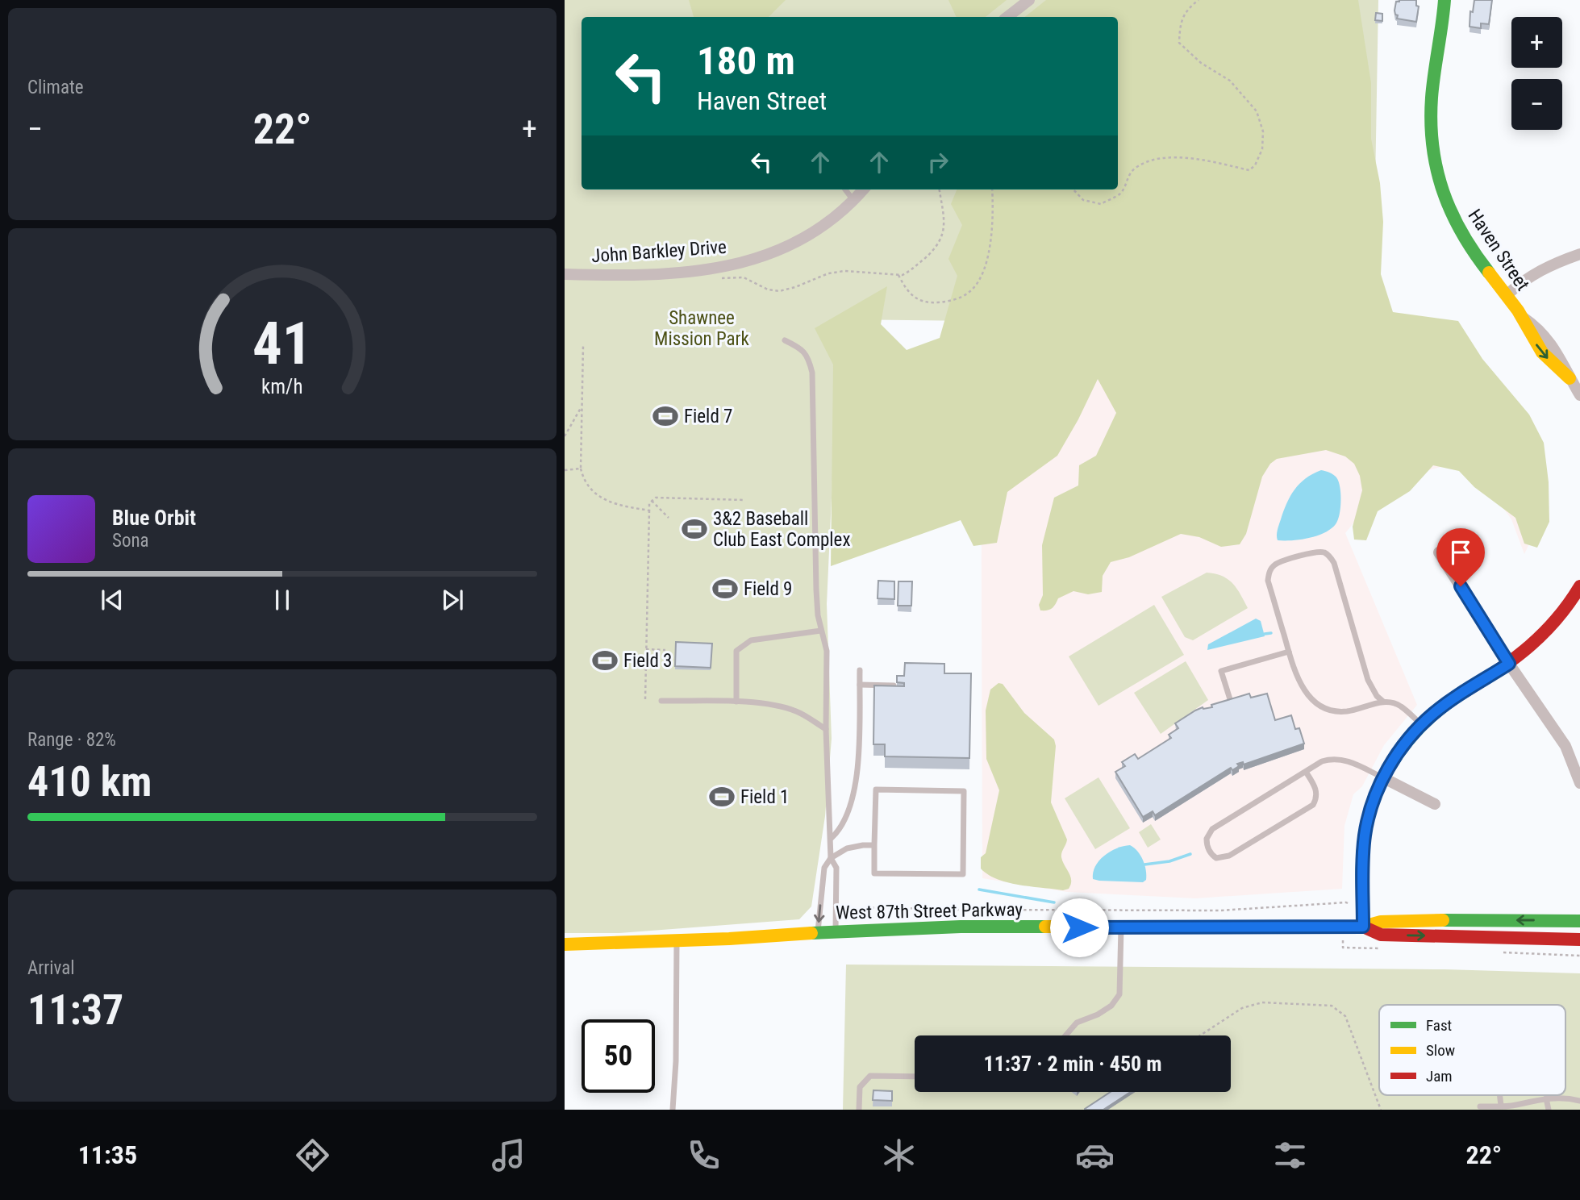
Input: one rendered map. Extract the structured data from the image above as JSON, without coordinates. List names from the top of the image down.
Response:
{
  "streets": {
    "main road": ["Haven Street", "West 87th Street Parkway"],
    "street": ["John Barkley Drive"]
  },
  "parks": ["Shawnee Mission Park"],
  "places": {
    "sports": [
      "Field 7",
      "3&2 Baseball Club East Complex",
      "Field 9",
      "Field 3",
      "Field 1"
    ]
  },
  "legend": ["Fast", "Slow", "Jam"],
  "page": {
    "tile": [
      "Climate",
      ["Range · 82%", "410 km"],
      ["Arrival", "11:37"]
    ],
    "map_buttons": ["+", "−"],
    "turn": ["180 m", "Haven Street"],
    "heat": ["−", "22°", "+"],
    "song": ["Blue Orbit", "Sona"],
    "limit": "50",
    "trip": "11:37 · 2 min · 450 m",
    "tabs": ["11:35", "22°"],
    "gauge": ["41", "km/h"]
  }
}
